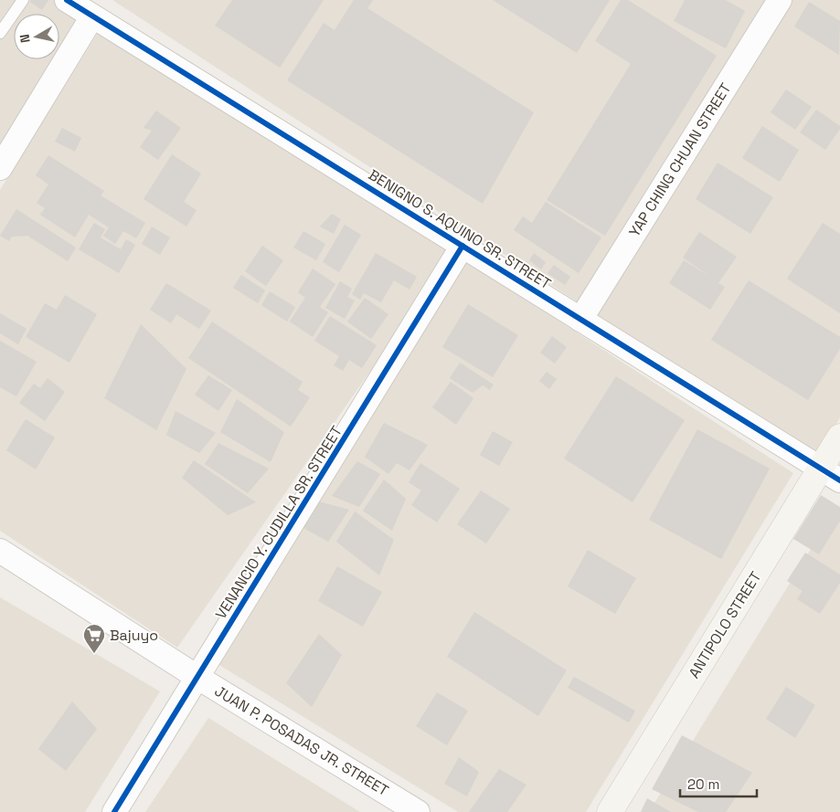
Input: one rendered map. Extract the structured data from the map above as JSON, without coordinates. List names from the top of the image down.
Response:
{
  "streets": {
    "street": [
      "YAP CHING CHUAN STREET",
      "BENIGNO S. AQUINO SR. STREET",
      "VENANCIO Y. CUDILLA SR. STREET",
      "ANTIPOLO STREET",
      "JUAN P. POSADAS JR. STREET"
    ]
  },
  "crossings": [
    ["YAP CHING CHUAN STREET", "BENIGNO S. AQUINO SR. STREET"],
    ["BENIGNO S. AQUINO SR. STREET", "VENANCIO Y. CUDILLA SR. STREET"],
    ["BENIGNO S. AQUINO SR. STREET", "ANTIPOLO STREET"],
    ["VENANCIO Y. CUDILLA SR. STREET", "JUAN P. POSADAS JR. STREET"]
  ],
  "places": {
    "supermarket": ["Bajuyo"]
  },
  "scale_bar": "20 m",
  "north": "left"
}
